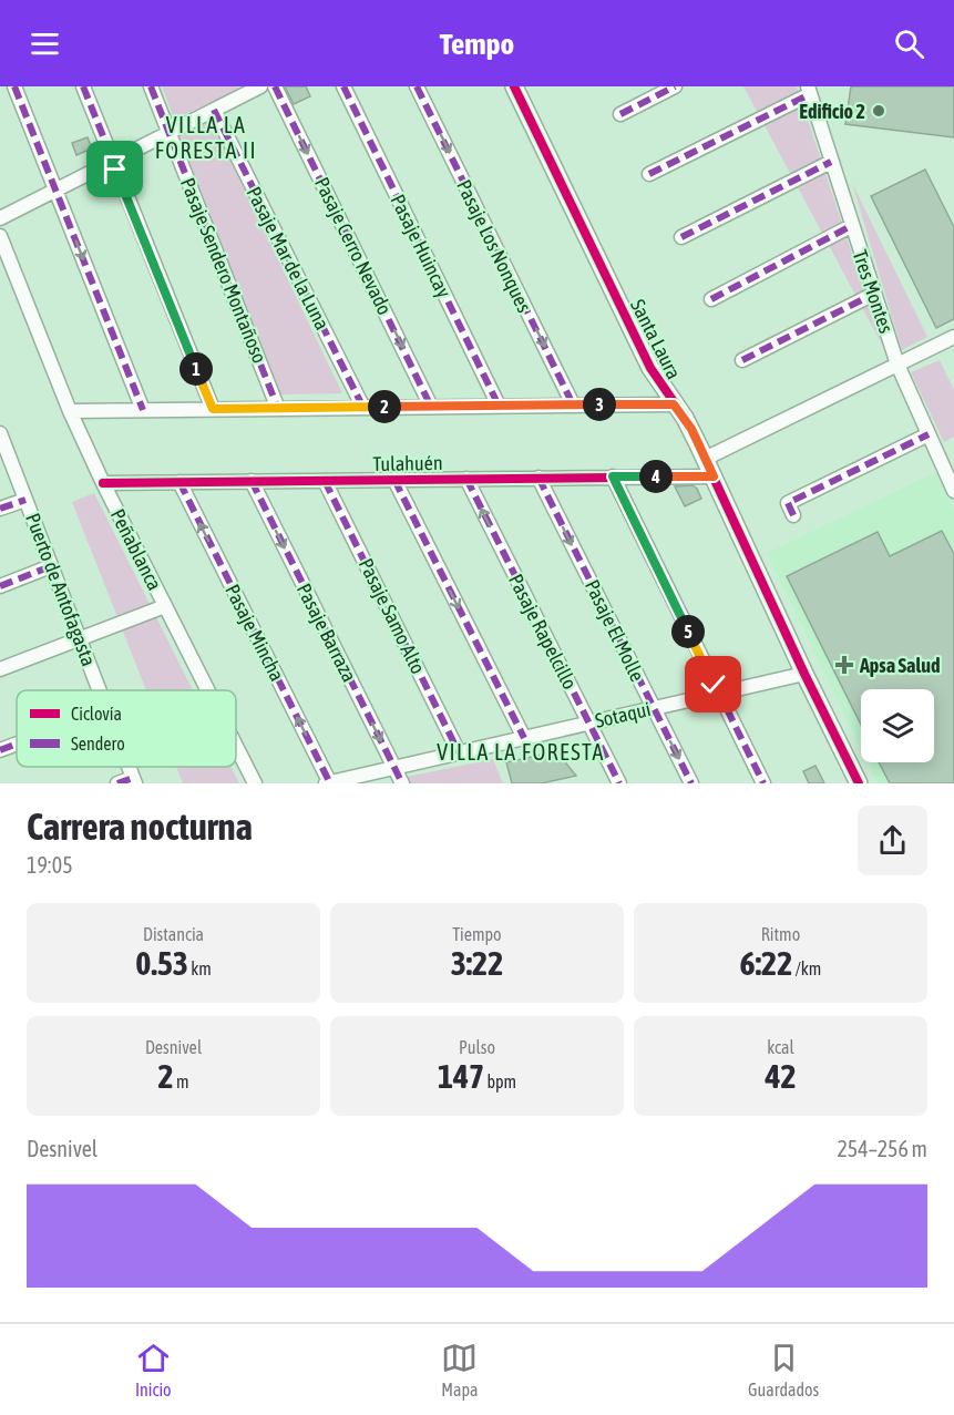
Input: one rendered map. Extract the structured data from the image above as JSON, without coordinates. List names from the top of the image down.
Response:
{
  "streets": {
    "street": [
      "Pasaje Cerro Nevado",
      "Pasaje Huincay",
      "Pasaje Los Nonques",
      "Pasaje Mar de la Luna",
      "Pasaje Sendero Montañoso",
      "Tres Montes",
      "Santa Laura",
      "Tulahuén",
      "Peñablanca",
      "Puerto de Antofagasta",
      "Pasaje Samo Alto",
      "Pasaje El Molle",
      "Pasaje Rapelcillo",
      "Pasaje Mincha",
      "Pasaje Barraza",
      "Sotaqui"
    ]
  },
  "crossings": [
    ["Santa Laura", "Tulahuén"],
    ["Santa Laura", "Sotaqui"],
    ["Tulahuén", "Peñablanca"],
    ["Tulahuén", "Pasaje Samo Alto"],
    ["Tulahuén", "Pasaje El Molle"],
    ["Tulahuén", "Pasaje Rapelcillo"],
    ["Tulahuén", "Pasaje Mincha"],
    ["Tulahuén", "Pasaje Barraza"],
    ["Pasaje Samo Alto", "Sotaqui"],
    ["Pasaje El Molle", "Sotaqui"],
    ["Pasaje Rapelcillo", "Sotaqui"],
    ["Pasaje Mincha", "Sotaqui"],
    ["Pasaje Barraza", "Sotaqui"]
  ],
  "one_way": [
    "Pasaje Cerro Nevado",
    "Pasaje Los Nonques",
    "Pasaje Mincha",
    "Pasaje Barraza"
  ],
  "districts": ["VILLA LA FORESTA II", "VILLA LA FORESTA"],
  "places": {
    "other": ["Edificio 2"],
    "health": ["Apsa Salud"]
  },
  "legend": ["Ciclovía", "Sendero"],
  "page": {
    "header": "Tempo",
    "pins": [
      "1",
      "3",
      "2",
      "4",
      "5"
    ],
    "heading": ["Carrera nocturna", "19:05"],
    "stats": [
      ["Distancia", "0.53 km"],
      ["Tiempo", "3:22"],
      ["Ritmo", "6:22 /km"],
      ["Desnivel", "2 m"],
      ["Pulso", "147 bpm"],
      ["kcal", "42"]
    ],
    "chart": ["Desnivel", "254–256 m"],
    "tabs": ["Inicio", "Mapa", "Guardados"]
  }
}
